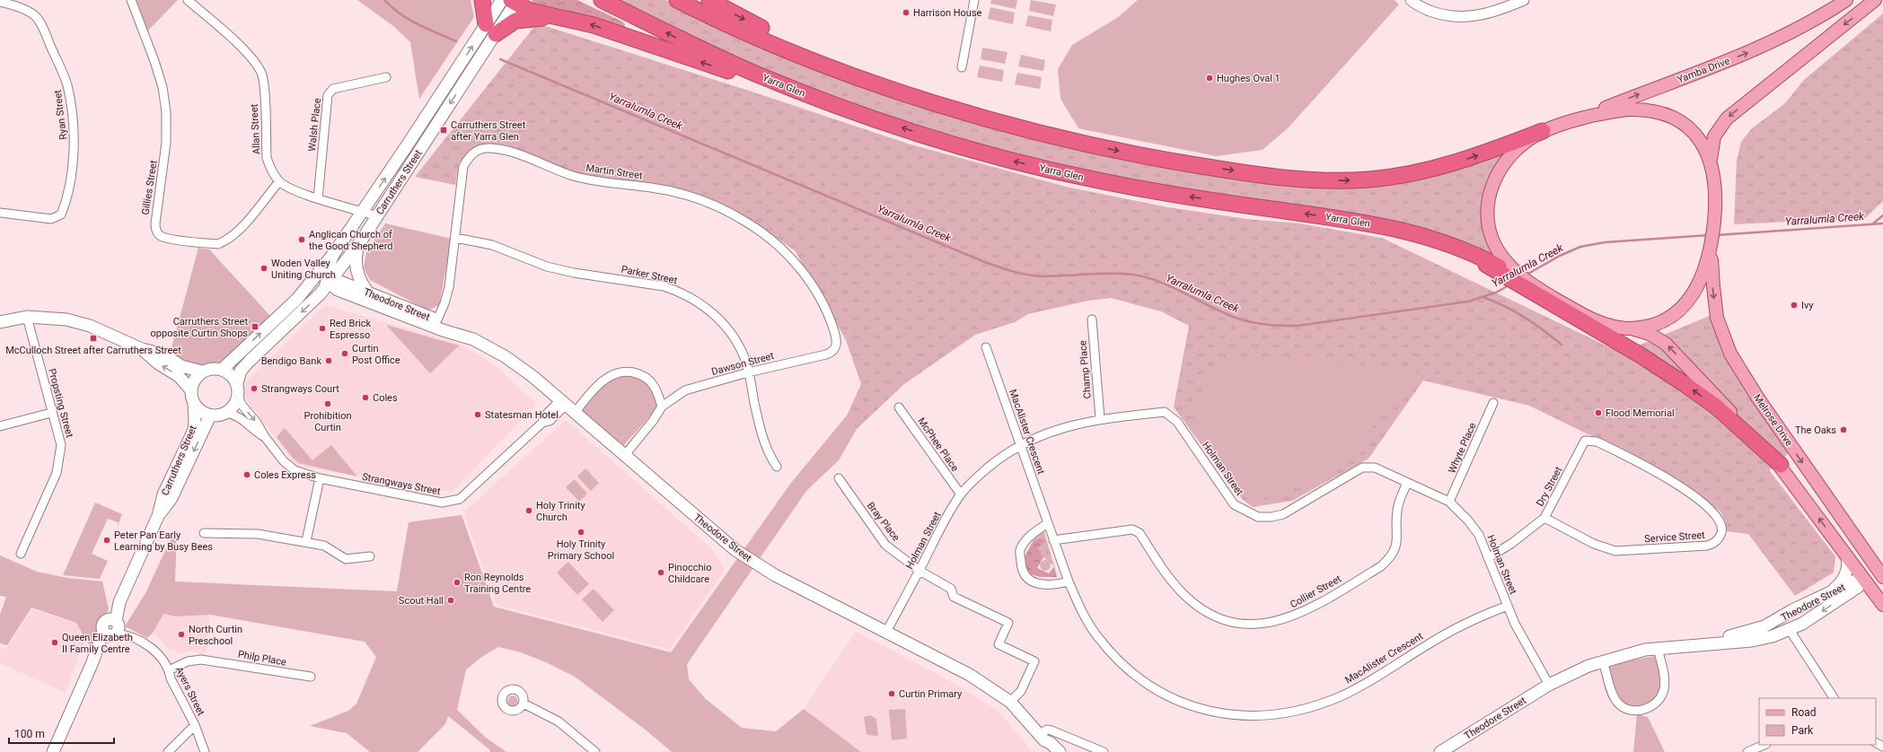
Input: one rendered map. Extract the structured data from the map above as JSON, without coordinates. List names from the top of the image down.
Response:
{
  "streets": {
    "highway": ["Yarra Glen"],
    "main road": [
      "Yamba Drive",
      "Carruthers Street",
      "Theodore Street",
      "Melrose Drive"
    ],
    "street": [
      "Ryan Street",
      "Walsh Place",
      "Allan Street",
      "Martin Street",
      "Gillies Street",
      "Parker Street",
      "Dawson Street",
      "Champ Place",
      "Propsting Street",
      "MacAlister Crescent",
      "McPhee Place",
      "Whyte Place",
      "Holman Street",
      "Strangways Street",
      "Dry Street",
      "Bray Place",
      "Service Street",
      "Collier Street",
      "Philp Place",
      "Ayers Street"
    ]
  },
  "crossings": [
    ["Walsh Place", "Allan Street"],
    ["Allan Street", "Carruthers Street"],
    ["Allan Street", "Gillies Street"],
    ["Martin Street", "Parker Street"],
    ["Martin Street", "Theodore Street"],
    ["Martin Street", "Dawson Street"],
    ["Carruthers Street", "Theodore Street"],
    ["Carruthers Street", "Strangways Street"],
    ["Carruthers Street", "Ayers Street"],
    ["Parker Street", "Dawson Street"],
    ["Theodore Street", "Dawson Street"],
    ["Theodore Street", "Holman Street"],
    ["Theodore Street", "Strangways Street"],
    ["Theodore Street", "Bray Place"],
    ["Champ Place", "Holman Street"],
    ["MacAlister Crescent", "Holman Street"],
    ["MacAlister Crescent", "Collier Street"],
    ["McPhee Place", "Holman Street"],
    ["Whyte Place", "Holman Street"],
    ["Holman Street", "Dry Street"],
    ["Holman Street", "Bray Place"],
    ["Holman Street", "Collier Street"],
    ["Dry Street", "Service Street"],
    ["Philp Place", "Ayers Street"]
  ],
  "one_way": ["Yamba Drive"],
  "water": ["Yarralumla Creek"],
  "places": {
    "other": [
      "Harrison House",
      "Hughes Oval 1",
      "Anglican Church of the Good Shepherd",
      "Woden Valley Uniting Church",
      "Ivy",
      "Red Brick Espresso",
      "Curtin Post Office",
      "Bendigo Bank",
      "Strangways Court",
      "Coles",
      "Prohibition Curtin",
      "Flood Memorial",
      "Statesman Hotel",
      "The Oaks",
      "Coles Express",
      "Holy Trinity Church",
      "Holy Trinity Primary School",
      "Peter Pan Early Learning by Busy Bees",
      "Pinocchio Childcare",
      "Ron Reynolds Training Centre",
      "Scout Hall",
      "North Curtin Preschool",
      "Queen Elizabeth II Family Centre",
      "Curtin Primary"
    ],
    "transit": ["Carruthers Street after Yarra Glen", "Carruthers Street opposite Curtin Shops", "McCulloch Street after Carruthers Street"]
  },
  "legend": ["Road", "Park"],
  "scale_bar": "100 m"
}
